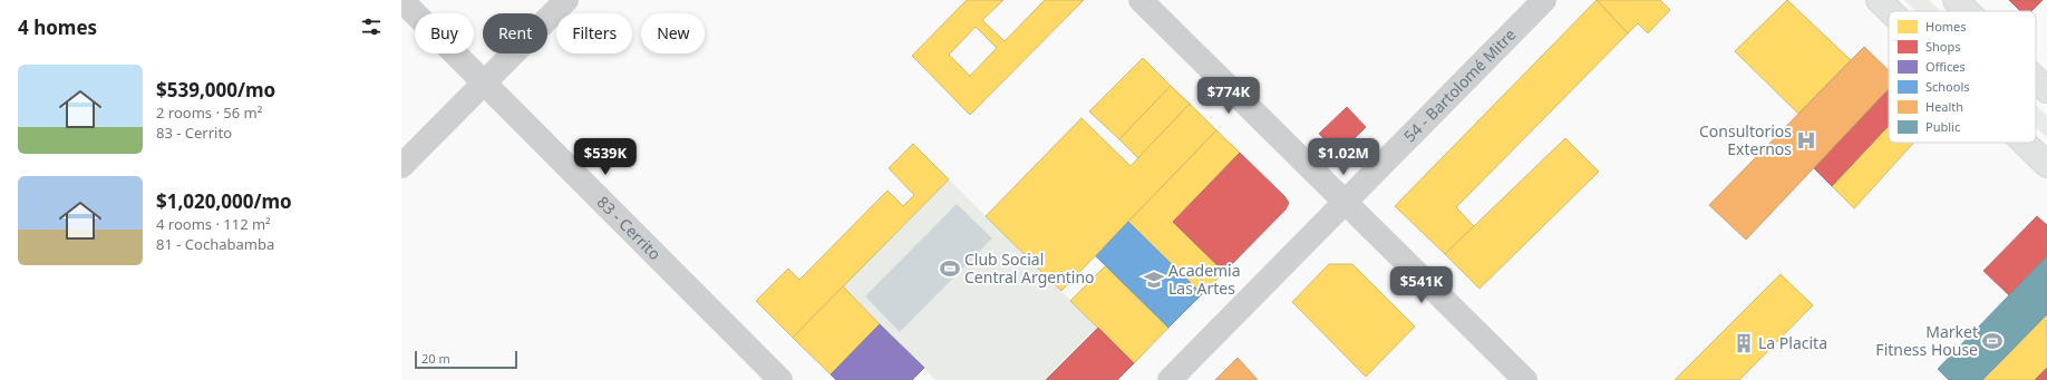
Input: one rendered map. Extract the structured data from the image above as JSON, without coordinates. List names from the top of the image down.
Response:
{
  "streets": {
    "street": ["54 - Bartolomé Mitre", "83 - Cerrito"]
  },
  "places": {
    "hospital": ["Consultorios Externos"],
    "sports": ["Club Social Central Argentino", "Market Fitness House"],
    "school or university": ["Academia Las Artes"],
    "building": ["La Placita"]
  },
  "legend": [
    "Homes",
    "Shops",
    "Offices",
    "Schools",
    "Health",
    "Public"
  ],
  "scale_bar": "20 m",
  "page": {
    "heading": "4 homes",
    "chip": [
      "Buy",
      "Rent",
      "Filters",
      "New"
    ],
    "list": [
      {
        "name": "$539,000/mo",
        "note": "2 rooms · 56 m² · 83 - Cerrito"
      },
      {
        "name": "$1,020,000/mo",
        "note": "4 rooms · 112 m² · 81 - Cochabamba"
      }
    ],
    "price": [
      "$774K",
      "$539K",
      "$1.02M",
      "$541K"
    ],
    "scale": "20 m"
  }
}
